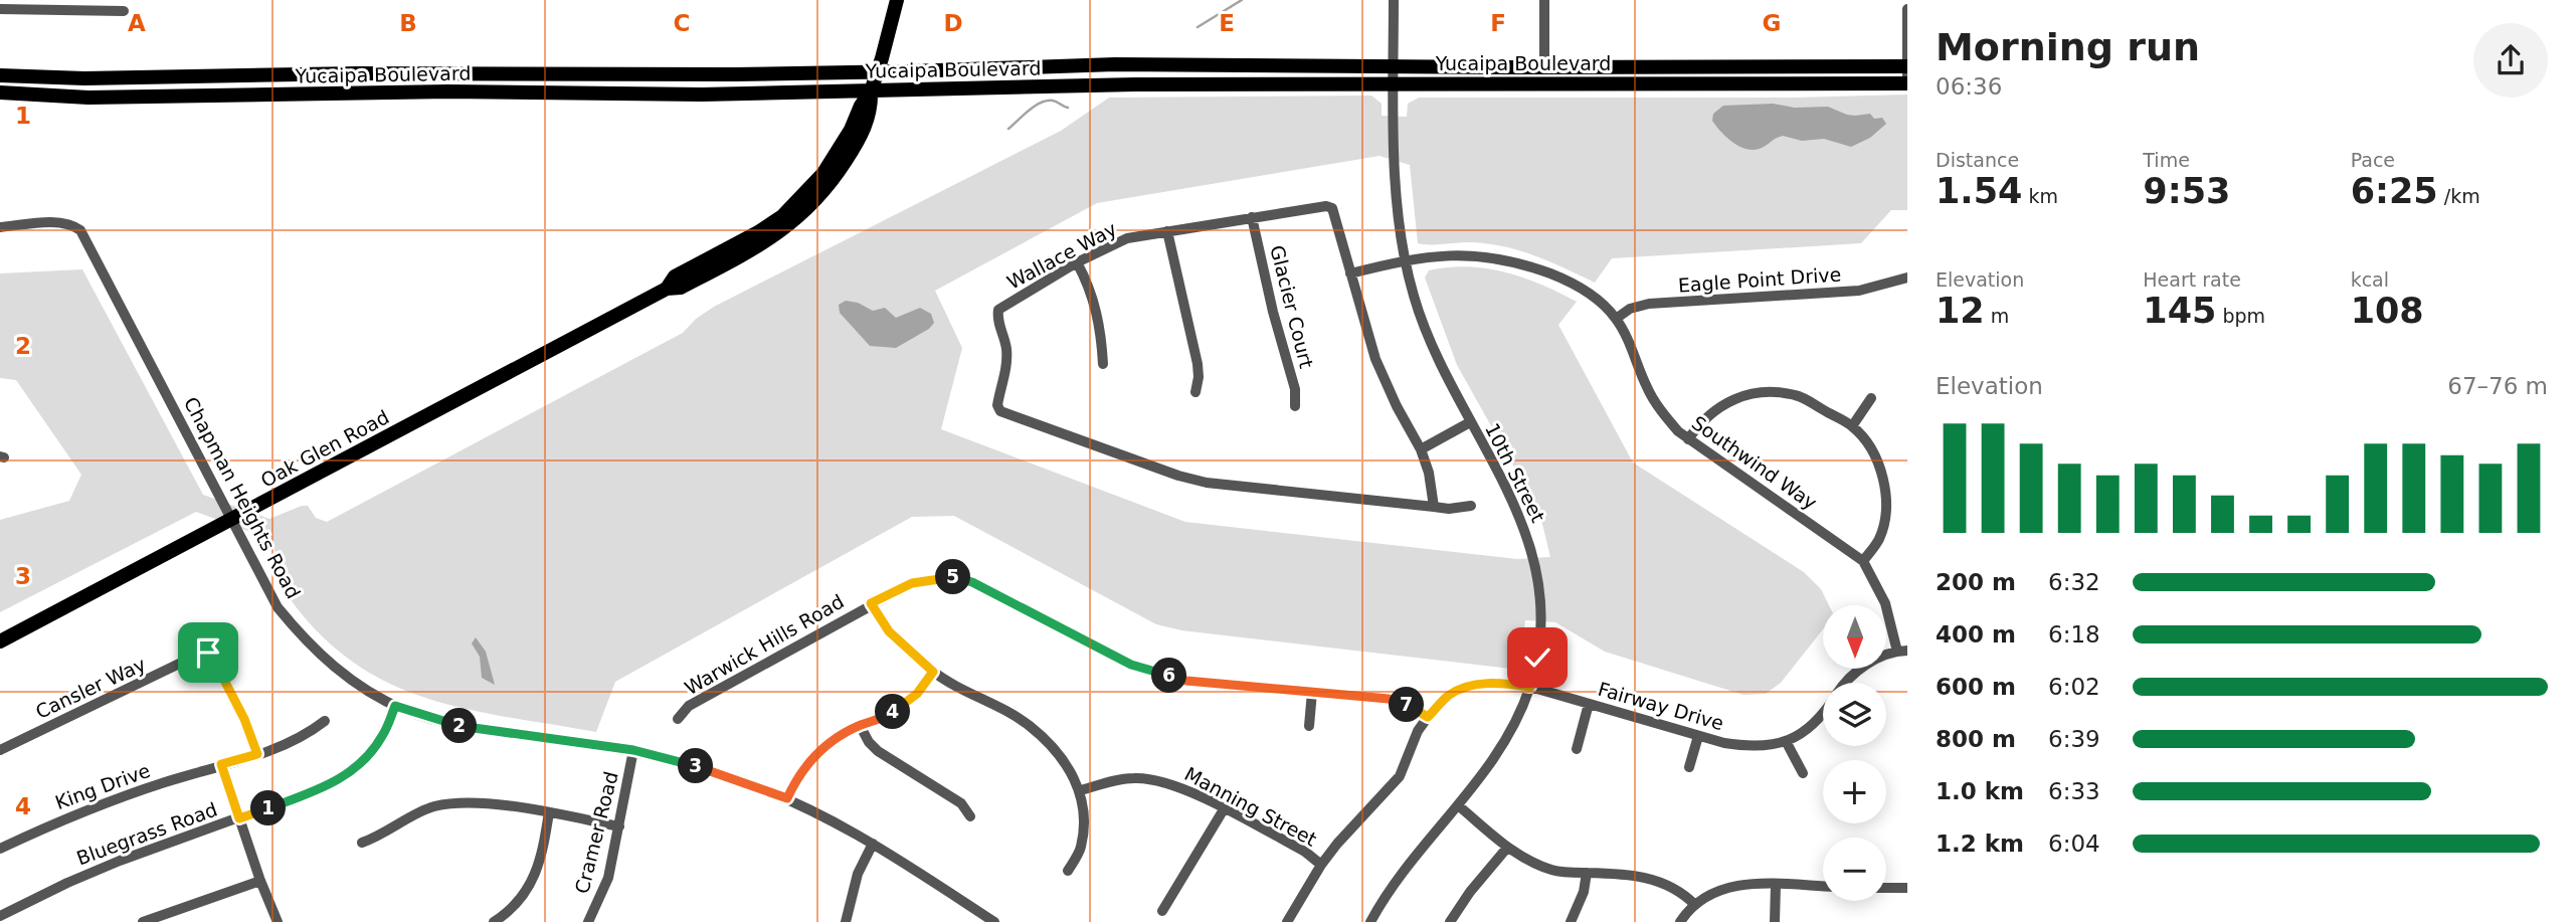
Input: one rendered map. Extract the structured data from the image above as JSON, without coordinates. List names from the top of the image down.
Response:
{
  "streets": {
    "main road": ["Yucaipa Boulevard", "Oak Glen Road"],
    "street": [
      "Wallace Way",
      "Eagle Point Drive",
      "Glacier Court",
      "Southwind Way",
      "10th Street",
      "Chapman Heights Road",
      "Warwick Hills Road",
      "Cansler Way",
      "Fairway Drive",
      "King Drive",
      "Manning Street",
      "Cramer Road",
      "Bluegrass Road"
    ]
  },
  "crossings": [
    ["Yucaipa Boulevard", "Oak Glen Road"],
    ["Yucaipa Boulevard", "10th Street"],
    ["Wallace Way", "Glacier Court"],
    ["Wallace Way", "Southwind Way"],
    ["Eagle Point Drive", "Southwind Way"],
    ["Oak Glen Road", "Chapman Heights Road"],
    ["Southwind Way", "10th Street"],
    ["Southwind Way", "Fairway Drive"],
    ["10th Street", "Fairway Drive"],
    ["Chapman Heights Road", "Cramer Road"],
    ["Chapman Heights Road", "Bluegrass Road"],
    ["Warwick Hills Road", "Fairway Drive"],
    ["Cansler Way", "King Drive"],
    ["Fairway Drive", "Manning Street"]
  ],
  "north": "bottom",
  "page": {
    "heading": ["Morning run", "06:36"],
    "stats": [
      ["Distance", "1.54 km"],
      ["Time", "9:53"],
      ["Pace", "6:25 /km"],
      ["Elevation", "12 m"],
      ["Heart rate", "145 bpm"],
      ["kcal", "108"]
    ],
    "chart": ["Elevation", "67–76 m"],
    "list": [
      {
        "name": "200 m",
        "note": "6:32"
      },
      {
        "name": "400 m",
        "note": "6:18"
      },
      {
        "name": "600 m",
        "note": "6:02"
      },
      {
        "name": "800 m",
        "note": "6:39"
      },
      {
        "name": "1.0 km",
        "note": "6:33"
      },
      {
        "name": "1.2 km",
        "note": "6:04"
      }
    ],
    "pins": [
      "5",
      "6",
      "7",
      "4",
      "2",
      "3",
      "1"
    ],
    "map_buttons": ["+", "−"]
  },
  "grid": {
    "columns": [
      "A",
      "B",
      "C",
      "D",
      "E",
      "F",
      "G"
    ],
    "rows": [
      "1",
      "2",
      "3",
      "4"
    ]
  }
}
